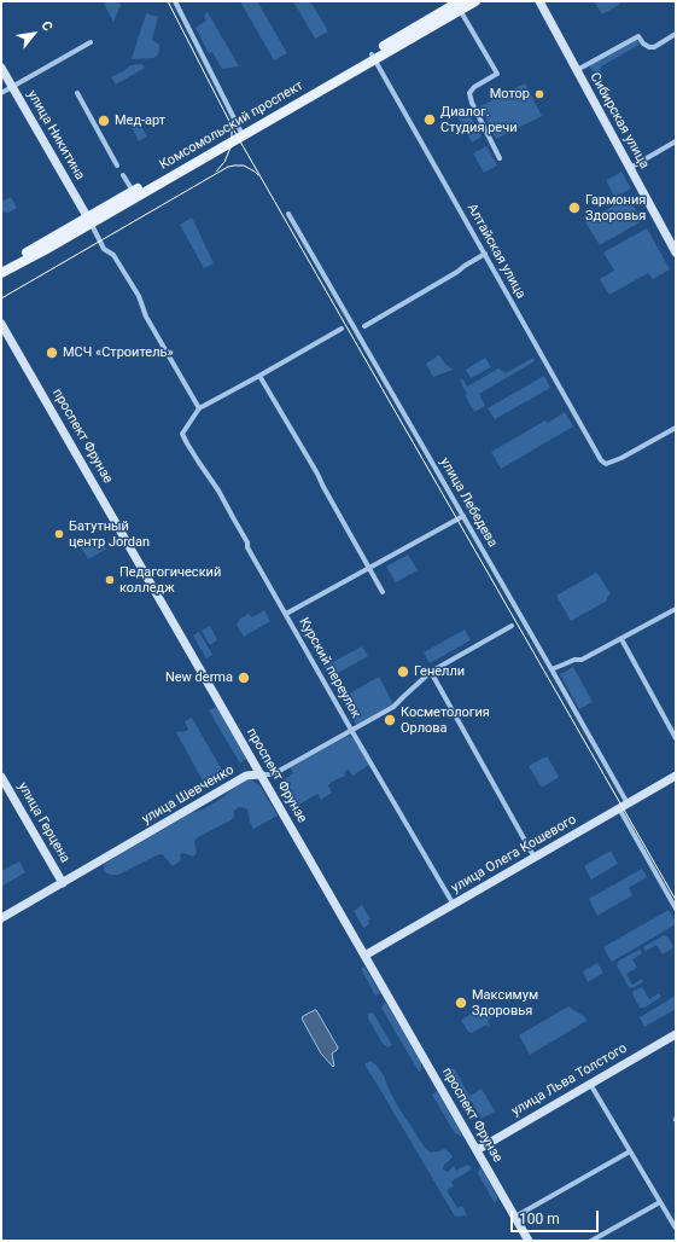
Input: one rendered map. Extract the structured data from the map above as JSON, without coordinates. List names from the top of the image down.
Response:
{
  "streets": {
    "main road": [
      "Сибирская улица",
      "Комсомольский проспект",
      "улица Никитина",
      "проспект Фрунзе",
      "улица Шевченко",
      "улица Герцена",
      "улица Олега Кошевого",
      "улица Льва Толстого"
    ],
    "street": ["Алтайская улица", "улица Лебедева", "Курский переулок"]
  },
  "crossings": [
    ["Комсомольский проспект", "улица Никитина"],
    ["Комсомольский проспект", "Алтайская улица"],
    ["проспект Фрунзе", "улица Шевченко"],
    ["проспект Фрунзе", "улица Олега Кошевого"],
    ["проспект Фрунзе", "улица Льва Толстого"],
    ["улица Лебедева", "улица Олега Кошевого"],
    ["Курский переулок", "улица Шевченко"],
    ["Курский переулок", "улица Олега Кошевого"],
    ["улица Шевченко", "улица Герцена"]
  ],
  "places": [
    "Мотор",
    "Диалог. Студия речи",
    "Мед-арт",
    "Гармония Здоровья",
    "МСЧ «Строитель»",
    "Батутный центр Jordan",
    "Педагогический колледж",
    "Генелли",
    "New derma",
    "Косметология Орлова",
    "Максимум Здоровья"
  ],
  "scale_bar": "100 m",
  "north": "top right"
}
